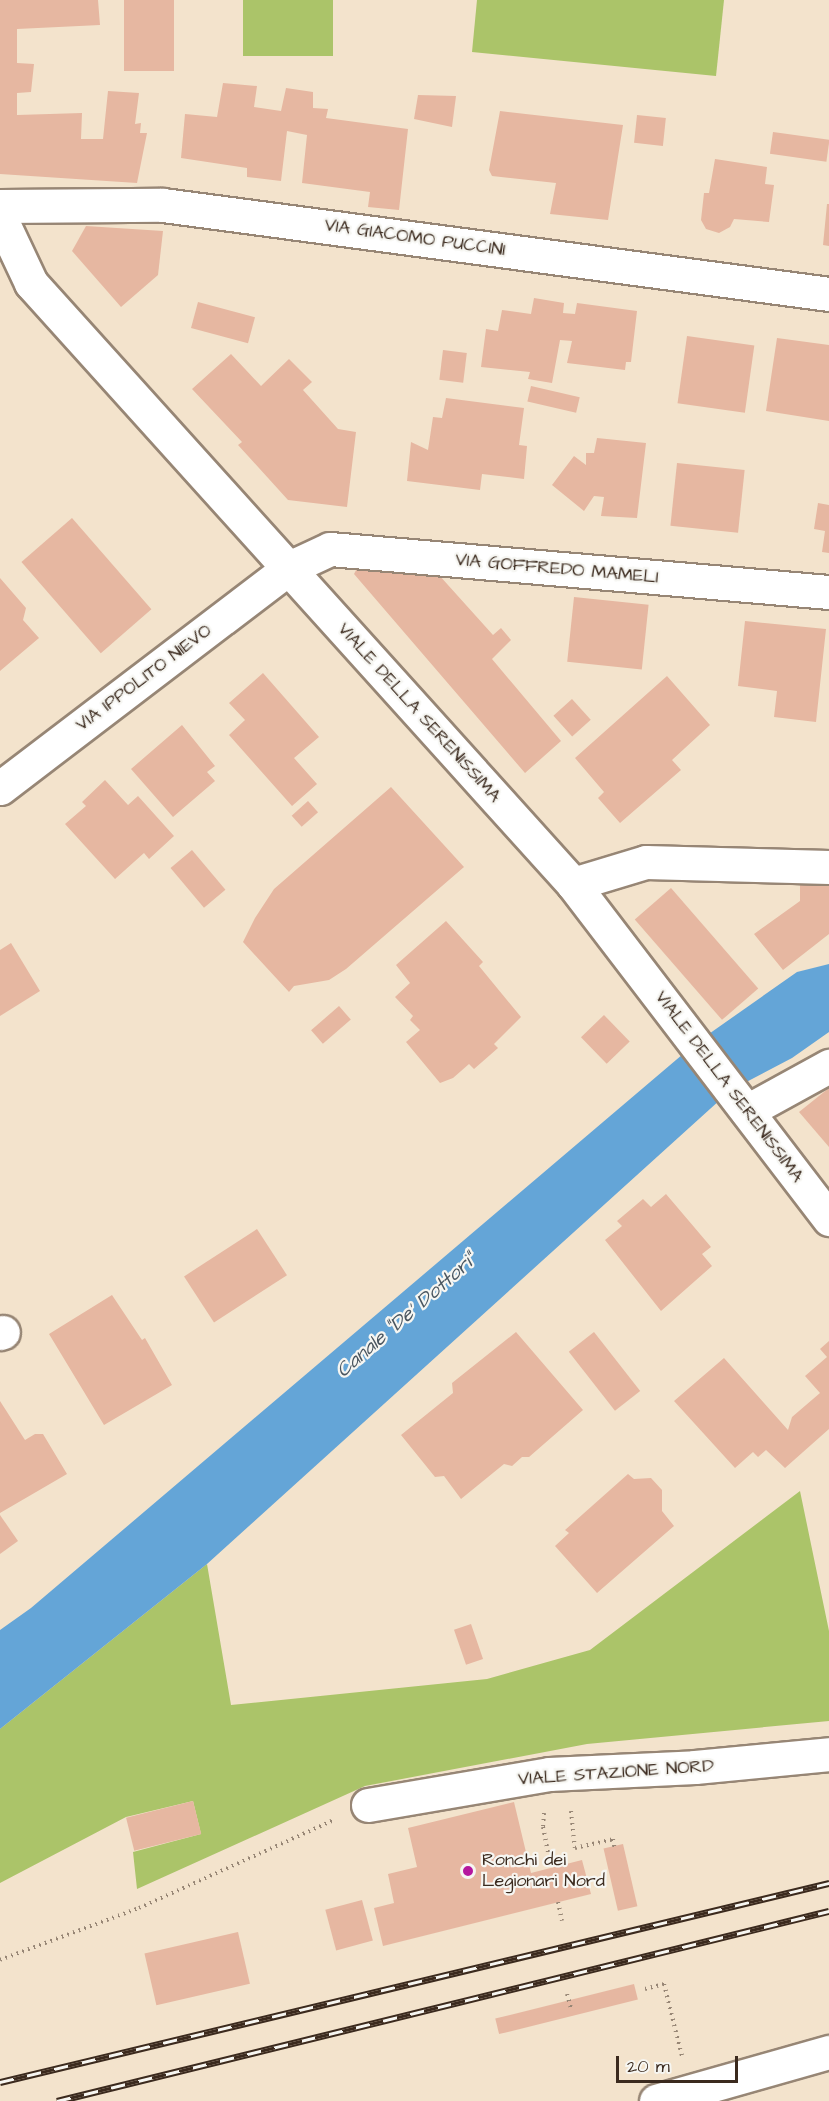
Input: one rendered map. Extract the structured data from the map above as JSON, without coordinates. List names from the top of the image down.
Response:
{
  "streets": {
    "street": [
      "VIA GIACOMO PUCCINI",
      "VIA GOFFREDO MAMELI",
      "VIA IPPOLITO NIEVO",
      "VIALE DELLA SERENISSIMA",
      "VIALE STAZIONE NORD"
    ]
  },
  "crossings": [
    ["VIA GOFFREDO MAMELI", "VIA IPPOLITO NIEVO"],
    ["VIA GOFFREDO MAMELI", "VIALE DELLA SERENISSIMA"],
    ["VIA IPPOLITO NIEVO", "VIALE DELLA SERENISSIMA"]
  ],
  "water": ["Canale \"De' Dottori\""],
  "places": ["Ronchi dei Legionari Nord"],
  "scale_bar": "20 m"
}
